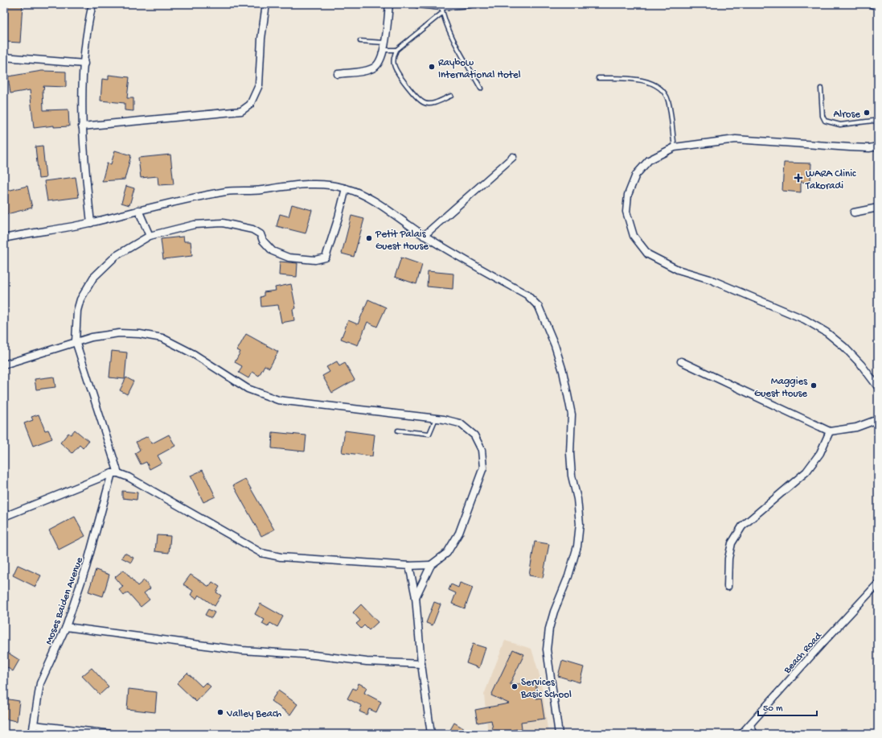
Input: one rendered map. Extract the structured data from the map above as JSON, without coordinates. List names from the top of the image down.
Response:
{
  "streets": {
    "street": ["Moses Baiden Avenue", "Beach Road"]
  },
  "places": {
    "other": [
      "Raybow International Hotel",
      "Alrose",
      "Petit Palais Guest House",
      "Maggies Guest House",
      "Services Basic School",
      "Valley Beach"
    ],
    "health": ["WARA Clinic Takoradi"]
  },
  "scale_bar": "50 m"
}
